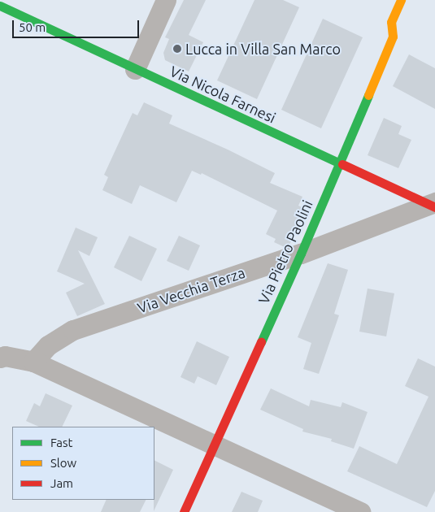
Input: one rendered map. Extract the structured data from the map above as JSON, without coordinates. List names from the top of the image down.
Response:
{
  "streets": {
    "street": ["Via Nicola Farnesi", "Via Pietro Paolini", "Via Vecchia Terza"]
  },
  "crossings": [
    ["Via Nicola Farnesi", "Via Pietro Paolini"],
    ["Via Nicola Farnesi", "Via Vecchia Terza"],
    ["Via Pietro Paolini", "Via Vecchia Terza"]
  ],
  "places": ["Lucca in Villa San Marco"],
  "legend": ["Fast", "Slow", "Jam"],
  "scale_bar": "50 m"
}
